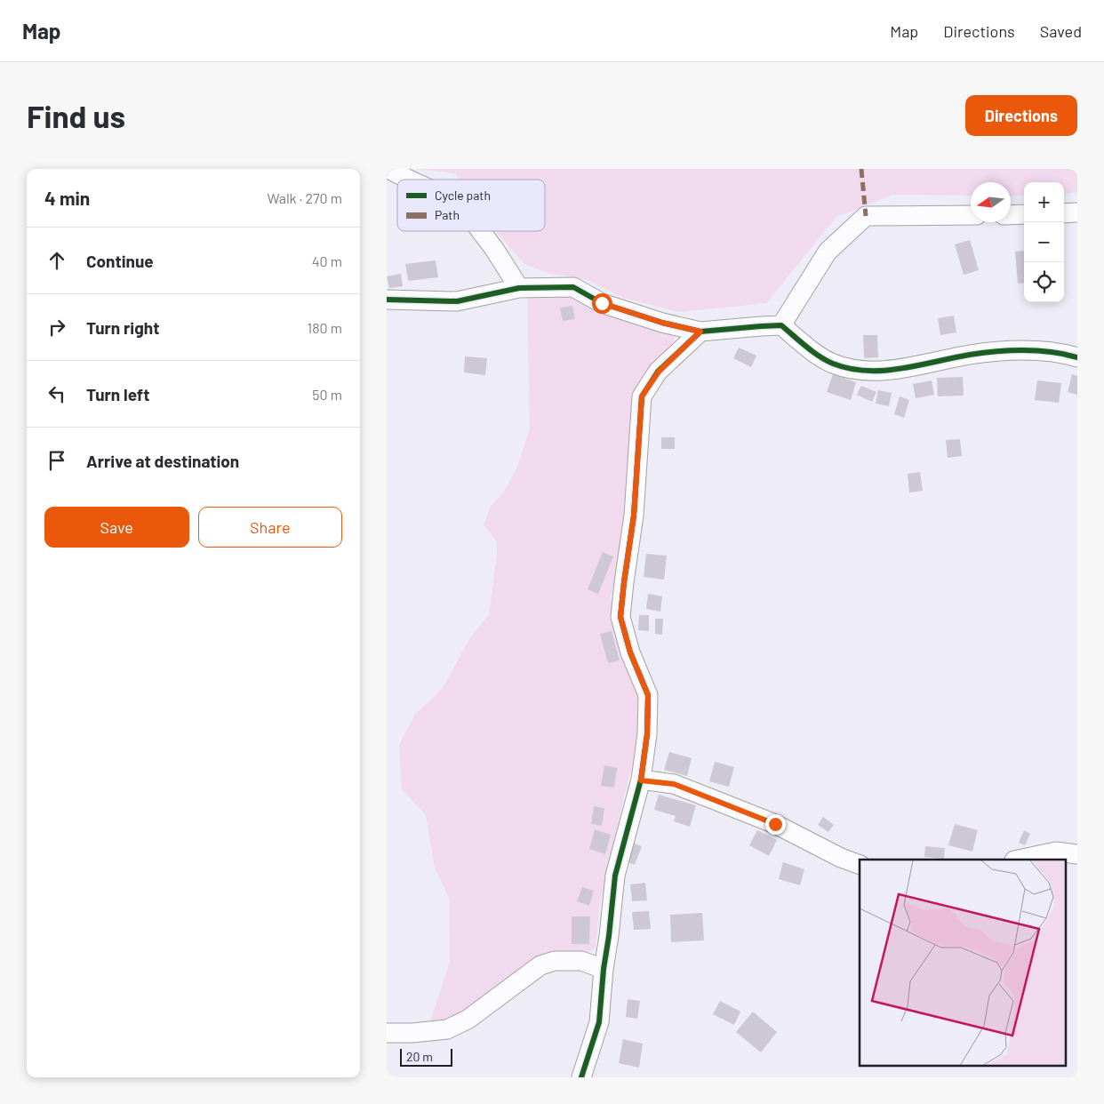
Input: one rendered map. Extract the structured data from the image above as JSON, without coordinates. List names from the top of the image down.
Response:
{
  "legend": ["Cycle path", "Path"],
  "scale_bar": "20 m",
  "north": "left",
  "page": {
    "header": "Map",
    "nav": ["Map", "Directions", "Saved"],
    "buttons": [
      "Directions",
      ["Save", "Share"]
    ],
    "title": "Find us",
    "heading": ["4 min", "Walk · 270 m"],
    "map_buttons": ["+", "−"],
    "list": [
      ["Continue", "40 m"],
      ["Turn right", "180 m"],
      ["Turn left", "50 m"],
      "Arrive at destination"
    ],
    "scale": "20 m"
  }
}
